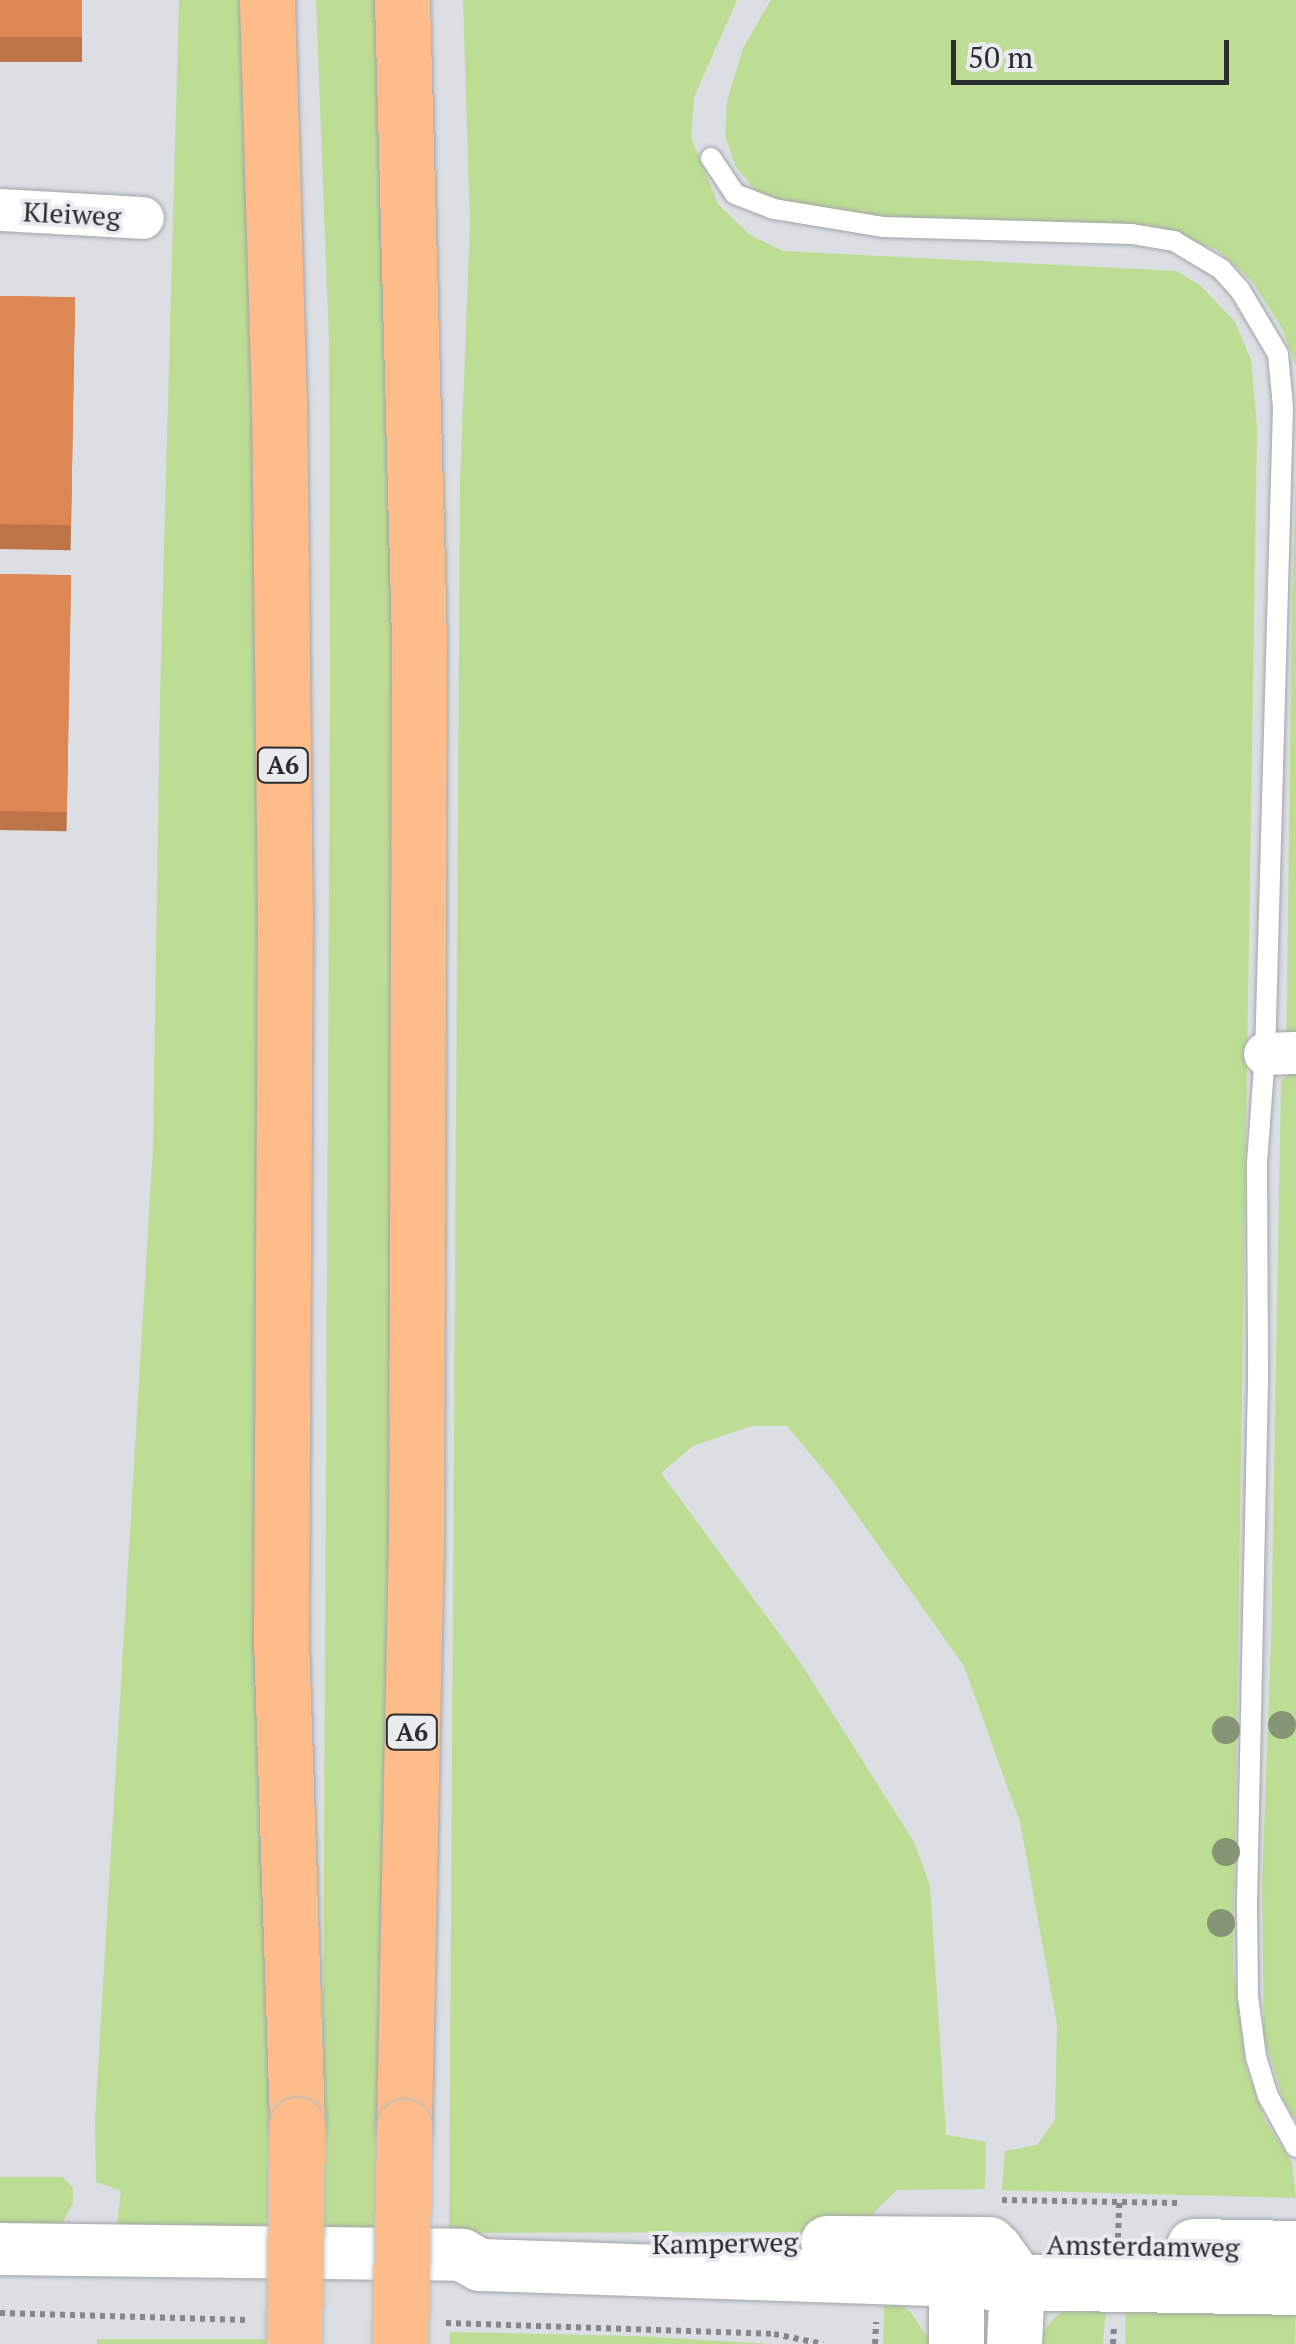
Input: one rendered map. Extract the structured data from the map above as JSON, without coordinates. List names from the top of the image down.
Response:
{
  "streets": {
    "highway": ["A6"],
    "main road": ["Kamperweg", "Amsterdamweg"],
    "street": ["Kleiweg"]
  },
  "crossings": [
    ["Kamperweg", "Amsterdamweg"]
  ],
  "scale_bar": "50 m"
}
